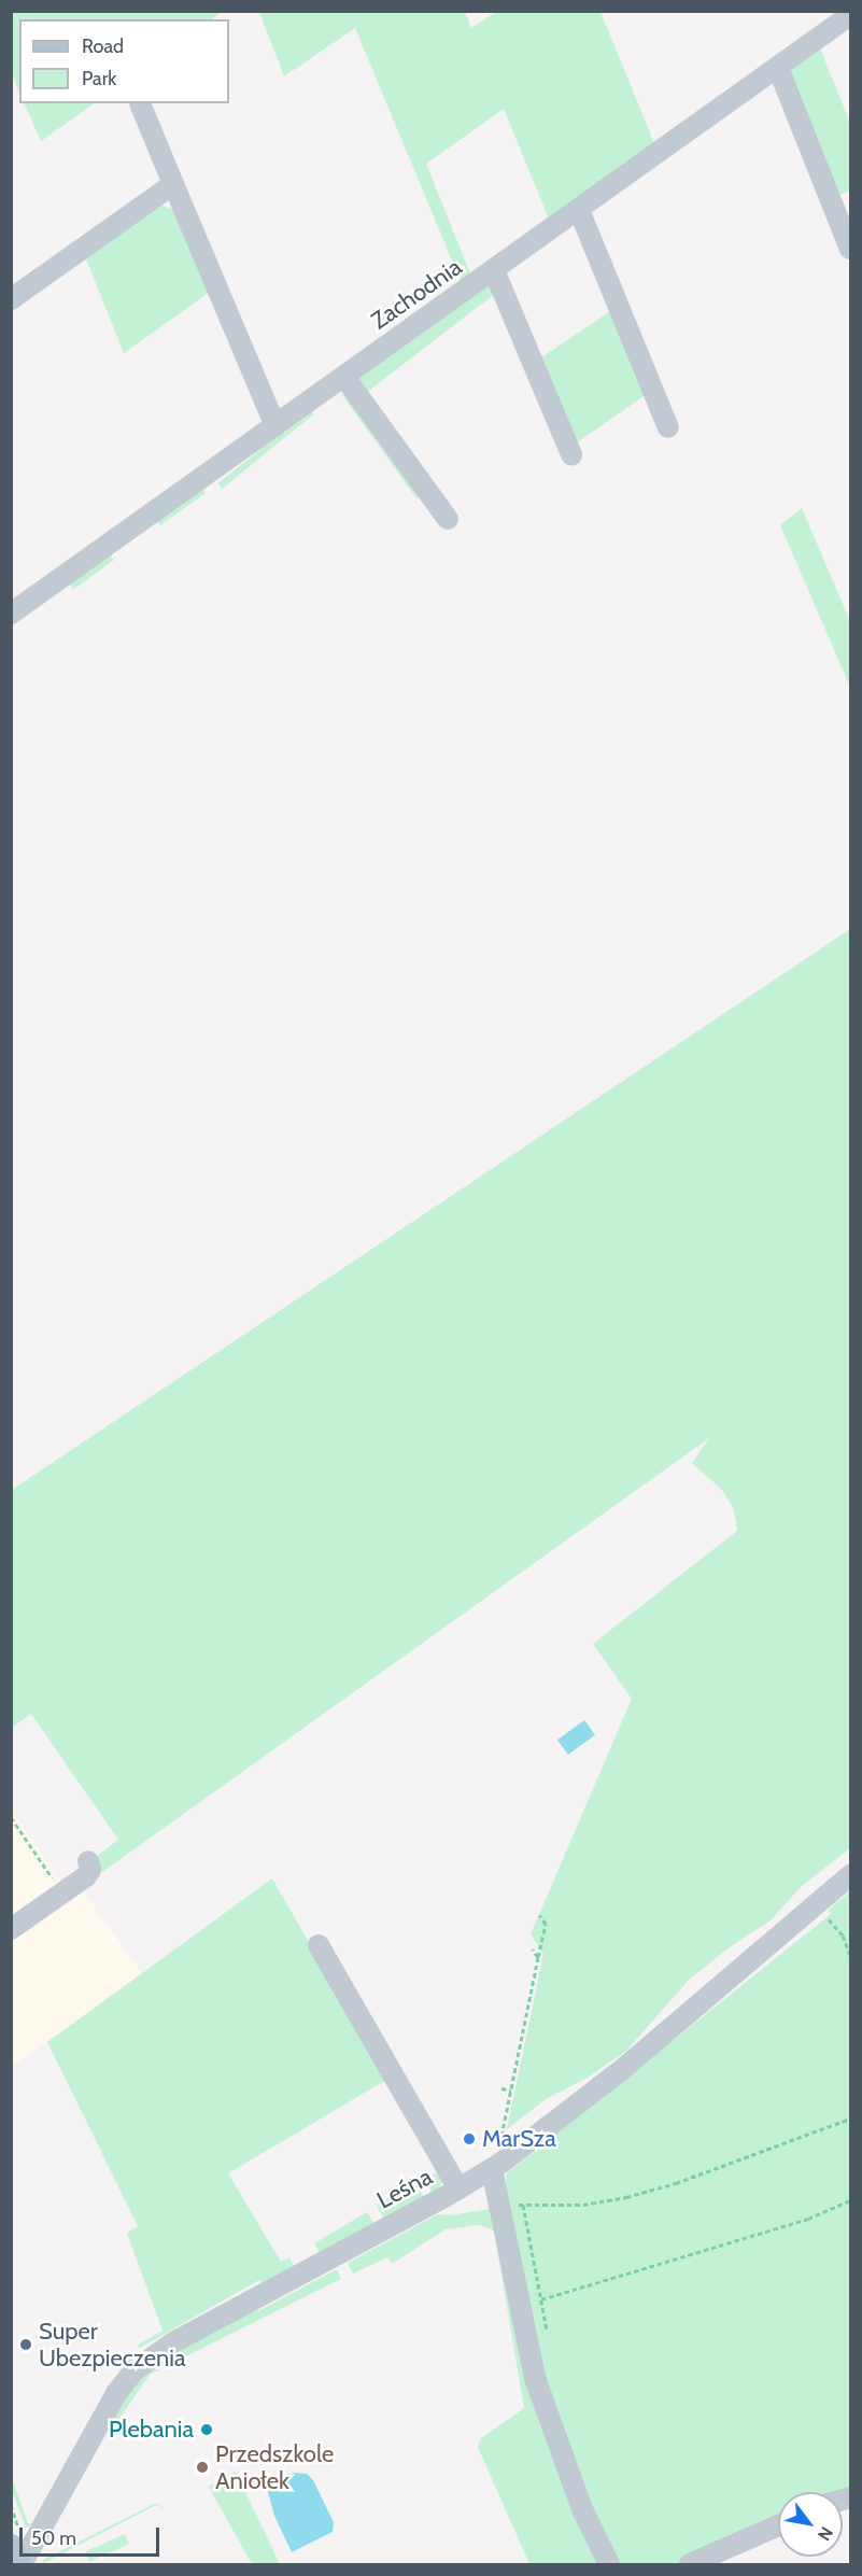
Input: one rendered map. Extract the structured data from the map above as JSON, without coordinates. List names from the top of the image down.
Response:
{
  "streets": {
    "street": ["Zachodnia", "Leśna"]
  },
  "places": [
    "MarSza",
    "Super Ubezpieczenia",
    "Plebania",
    "Przedszkole Aniołek"
  ],
  "legend": ["Road", "Park"],
  "scale_bar": "50 m",
  "north": "bottom right"
}
